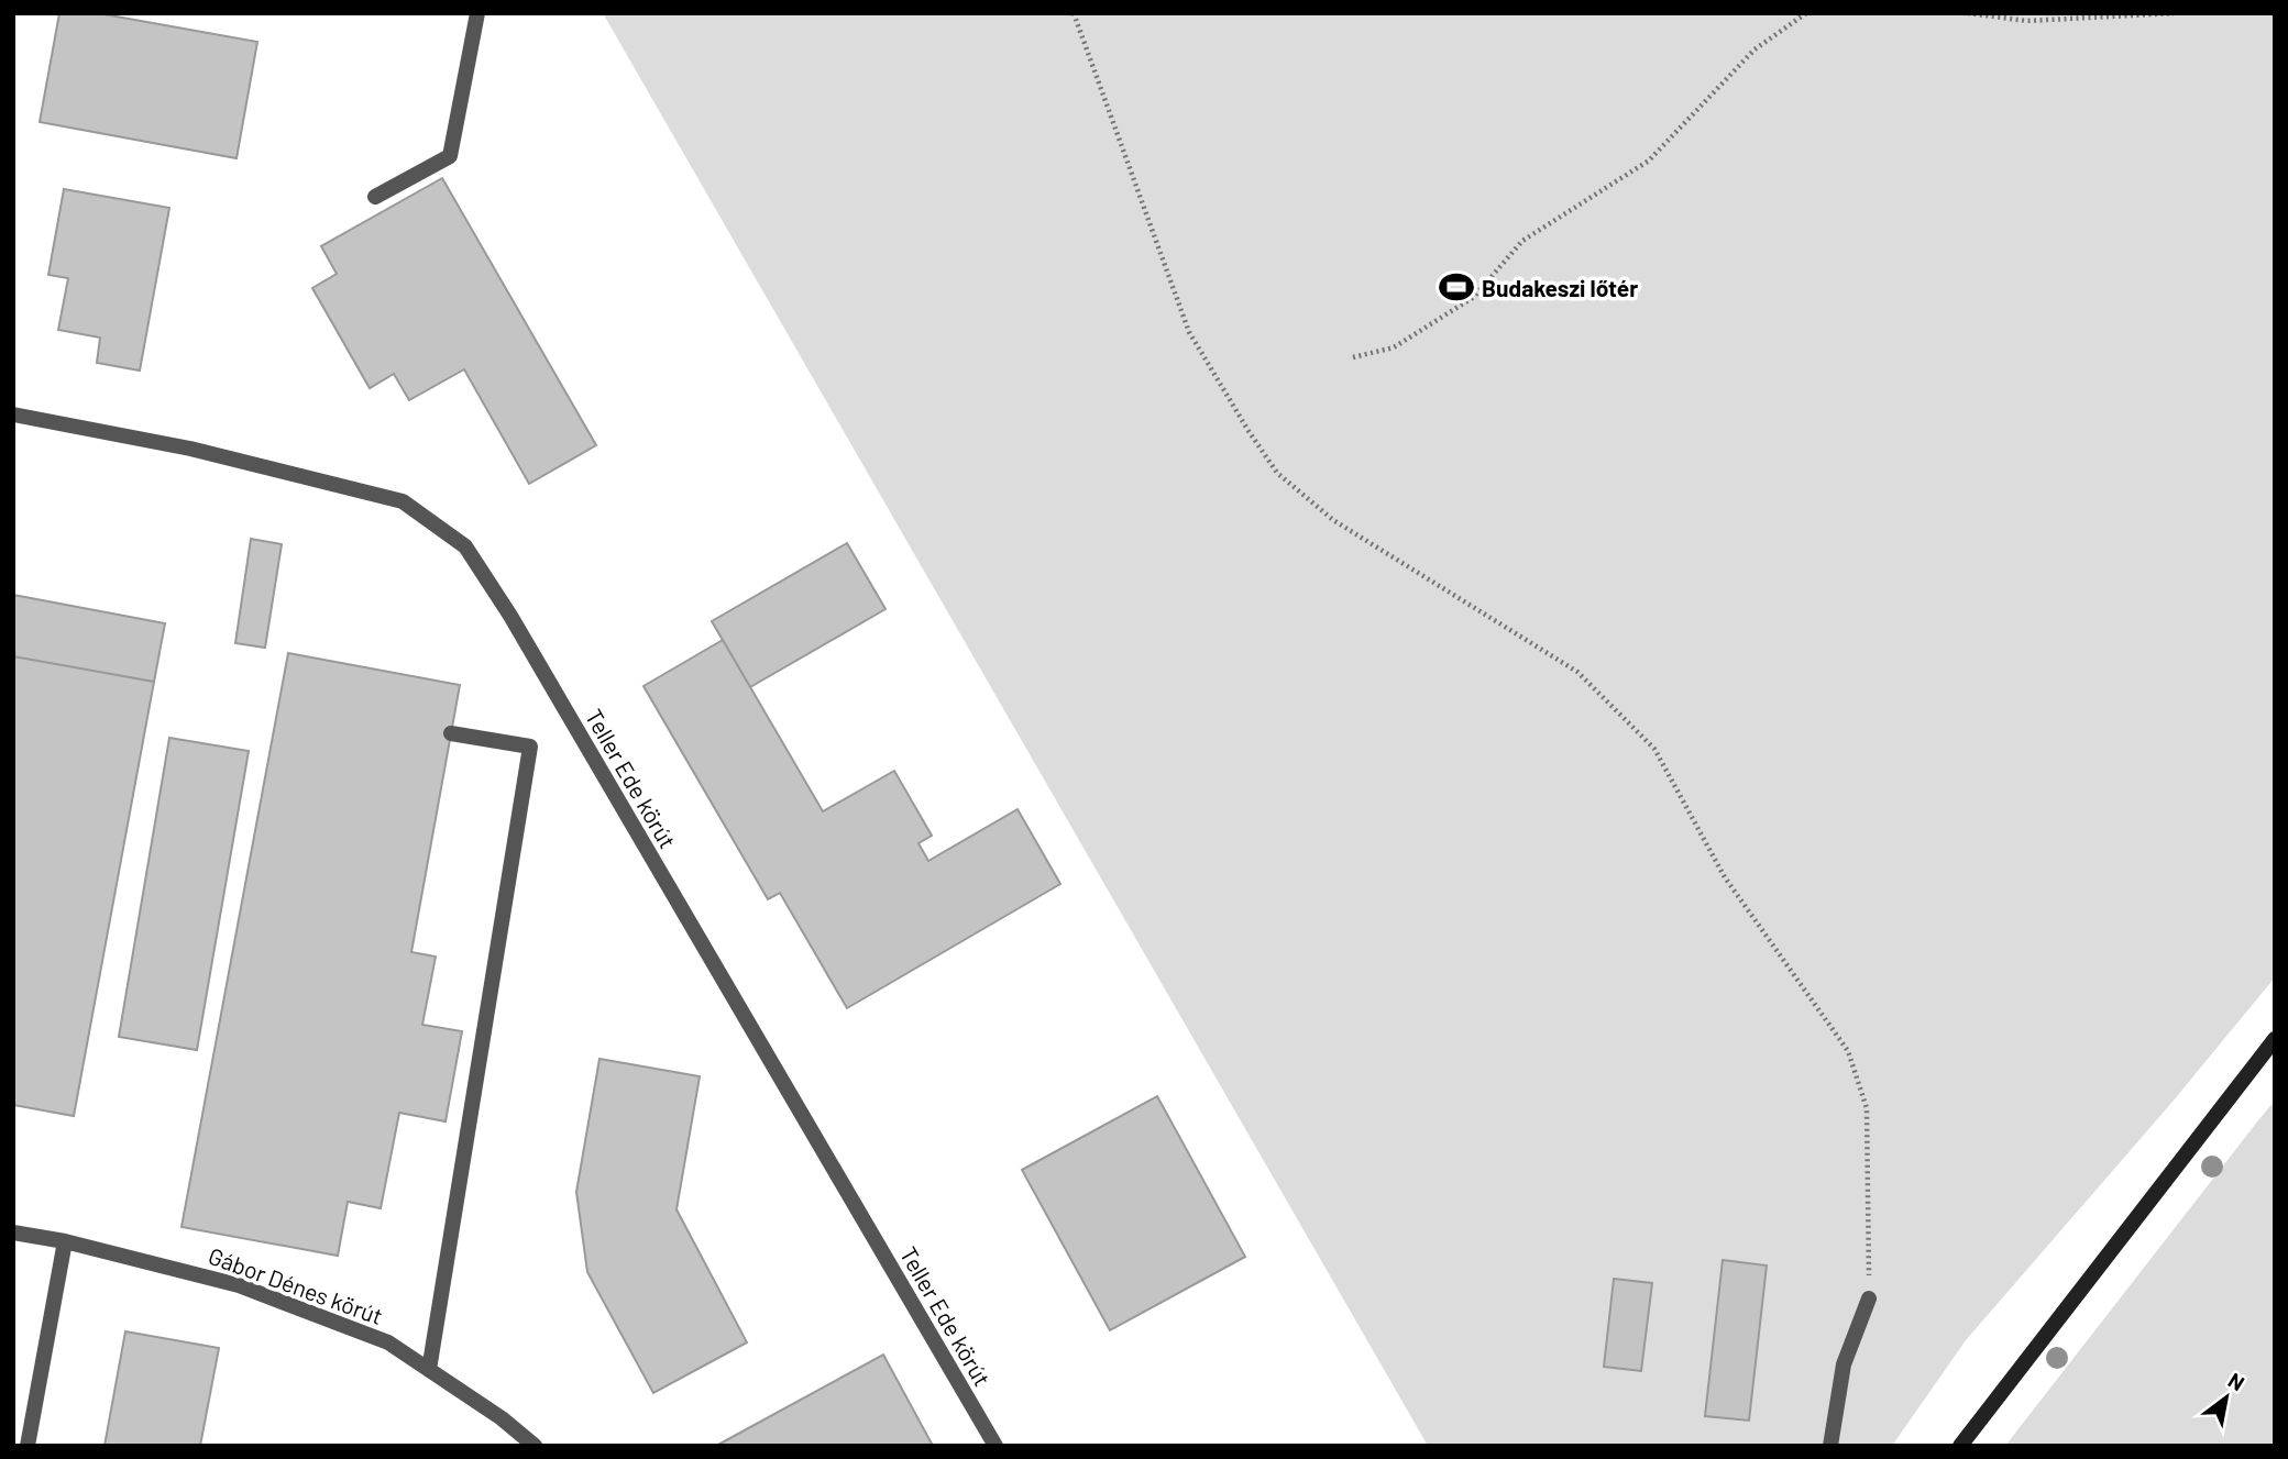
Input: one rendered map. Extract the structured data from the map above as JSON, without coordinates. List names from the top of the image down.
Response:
{
  "streets": {
    "street": ["Teller Ede körút", "Gábor Dénes körút"]
  },
  "places": {
    "sports": ["Budakeszi lőtér"]
  },
  "north": "top right"
}
